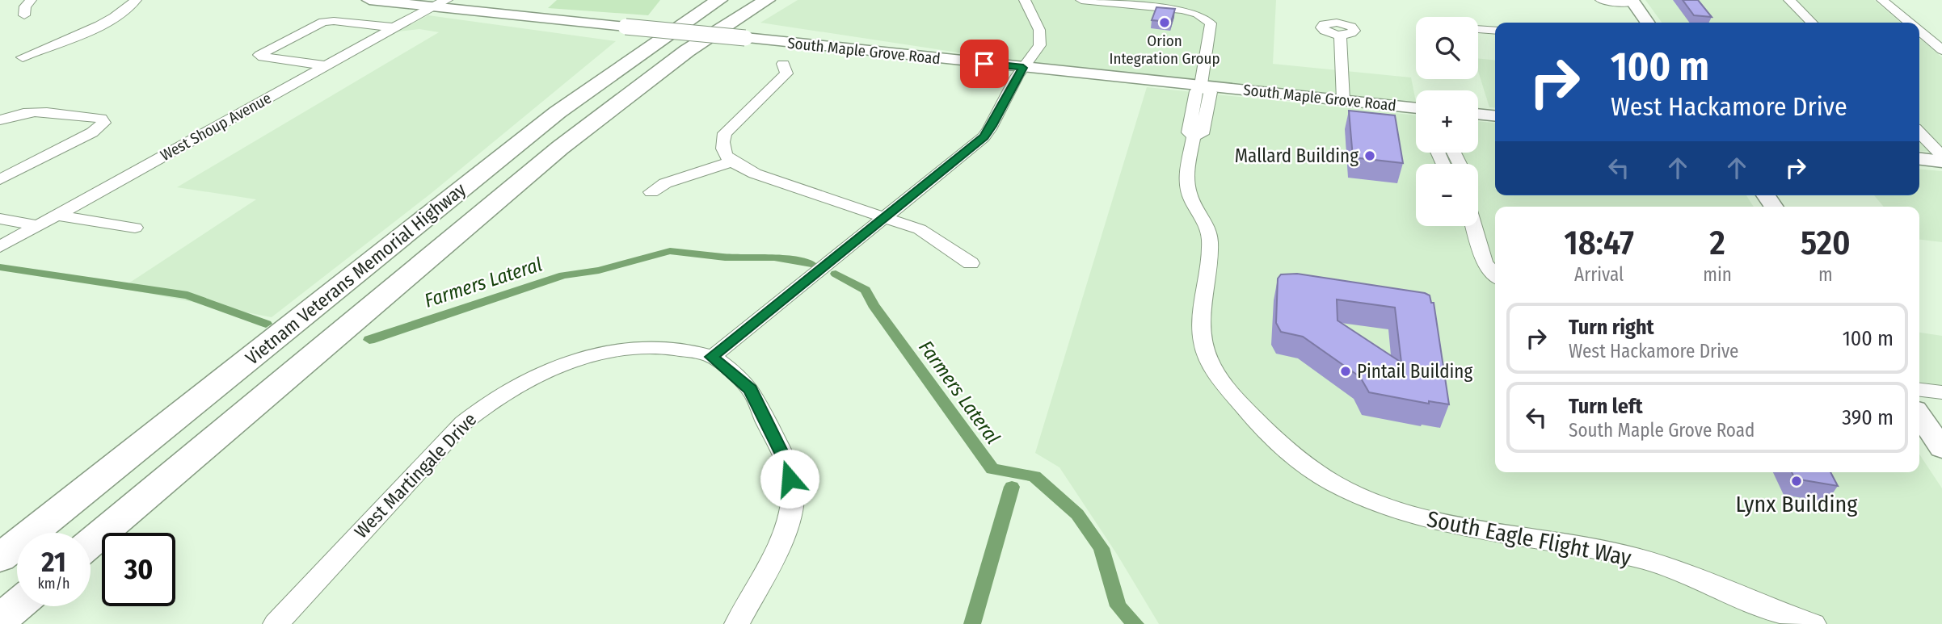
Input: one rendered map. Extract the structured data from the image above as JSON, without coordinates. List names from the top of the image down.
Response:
{
  "streets": {
    "highway": ["Vietnam Veterans Memorial Highway"],
    "main road": ["South Maple Grove Road"],
    "street": ["West Shoup Avenue", "West Martingale Drive", "South Eagle Flight Way"]
  },
  "crossings": [
    ["South Maple Grove Road", "West Shoup Avenue"]
  ],
  "water": ["Farmers Lateral"],
  "places": [
    "Orion Integration Group",
    "Mallard Building",
    "Pintail Building",
    "Lynx Building"
  ],
  "page": {
    "map_buttons": ["+", "−"],
    "turn": ["100 m", "West Hackamore Drive"],
    "eta": [
      "18:47",
      "Arrival",
      "2",
      "min",
      "520",
      "m"
    ],
    "list": [
      {
        "name": "Turn right",
        "note": "West Hackamore Drive",
        "value": "100 m"
      },
      {
        "name": "Turn left",
        "note": "South Maple Grove Road",
        "value": "390 m"
      }
    ],
    "speed": "21 km/h",
    "limit": "30"
  }
}
